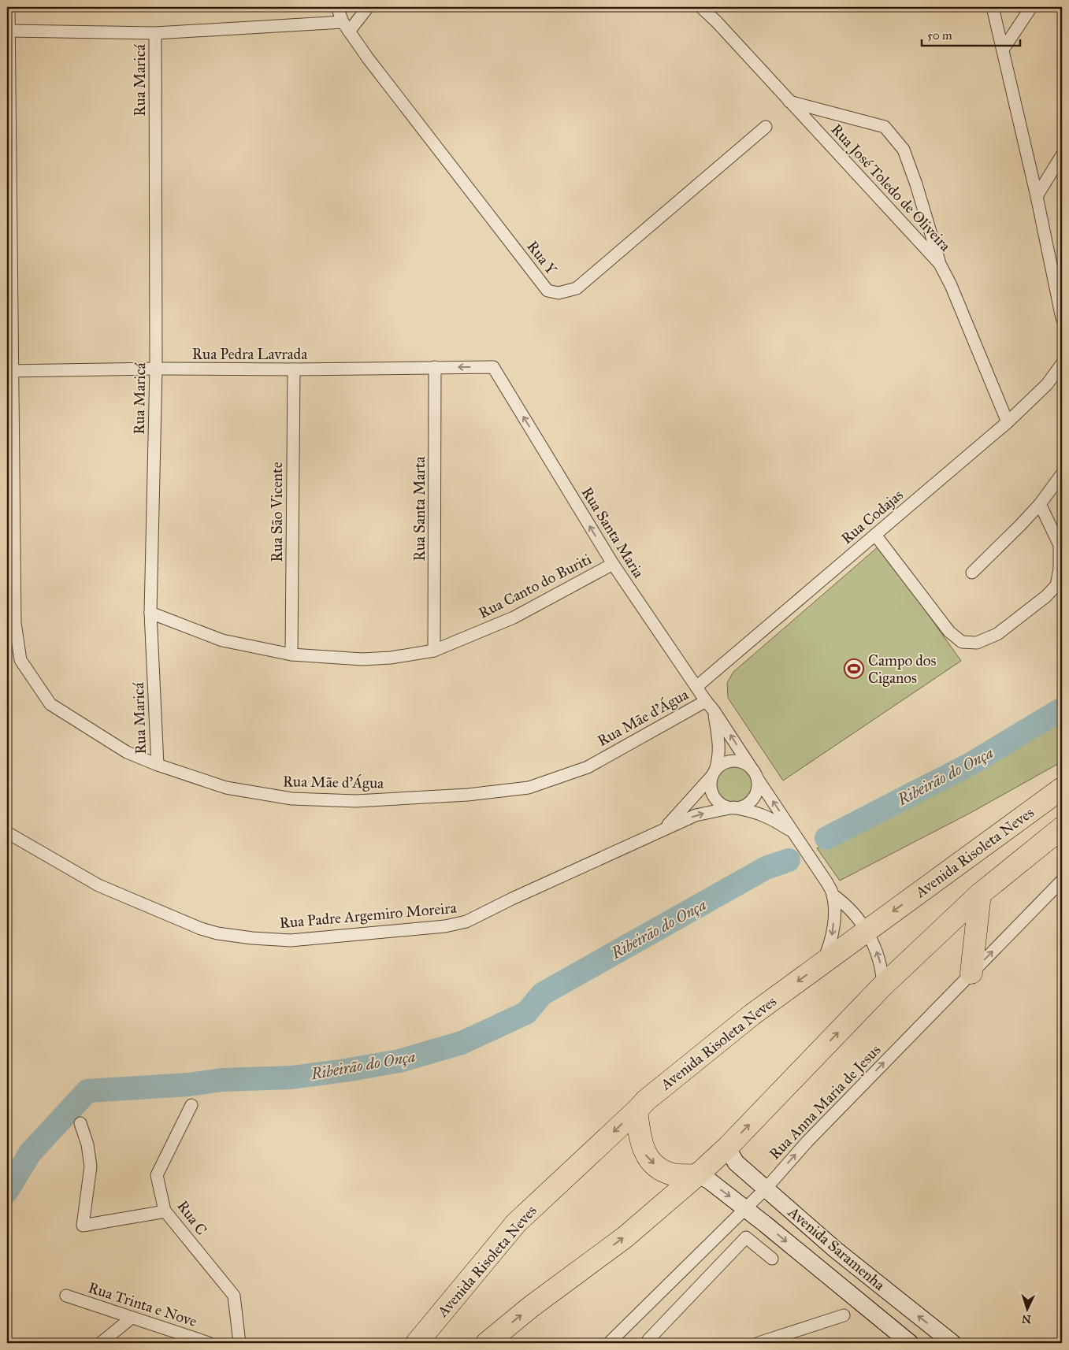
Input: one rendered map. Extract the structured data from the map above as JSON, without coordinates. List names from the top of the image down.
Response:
{
  "streets": {
    "highway": ["Avenida Risoleta Neves"],
    "main road": ["Avenida Saramenha"],
    "street": [
      "Rua Maricá",
      "Rua José Toledo de Oliveira",
      "Rua Y",
      "Rua Pedra Lavrada",
      "Rua Santa Marta",
      "Rua São Vicente",
      "Rua Codajas",
      "Rua Santa Maria",
      "Rua Canto do Buriti",
      "Rua Mãe d'Água",
      "Rua Padre Argemiro Moreira",
      "Rua Anna Maria de Jesus",
      "Rua C",
      "Rua Trinta e Nove"
    ]
  },
  "crossings": [
    ["Rua Maricá", "Rua Pedra Lavrada"],
    ["Rua Maricá", "Rua Canto do Buriti"],
    ["Rua Maricá", "Rua Mãe d'Água"],
    ["Rua José Toledo de Oliveira", "Rua Codajas"],
    ["Rua Pedra Lavrada", "Rua Santa Marta"],
    ["Rua Pedra Lavrada", "Rua São Vicente"],
    ["Rua Pedra Lavrada", "Rua Santa Maria"],
    ["Rua Pedra Lavrada", "Rua Mãe d'Água"],
    ["Rua Santa Marta", "Rua Canto do Buriti"],
    ["Rua São Vicente", "Rua Canto do Buriti"],
    ["Rua Codajas", "Rua Santa Maria"],
    ["Rua Santa Maria", "Rua Canto do Buriti"],
    ["Rua Santa Maria", "Rua Mãe d'Água"],
    ["Rua Santa Maria", "Avenida Risoleta Neves"],
    ["Rua Santa Maria", "Rua Padre Argemiro Moreira"],
    ["Rua Anna Maria de Jesus", "Avenida Saramenha"]
  ],
  "one_way": ["Rua Anna Maria de Jesus"],
  "water": ["Ribeirão do Onça"],
  "places": {
    "sports": ["Campo dos Ciganos"]
  },
  "scale_bar": "50 m",
  "north": "bottom"
}
